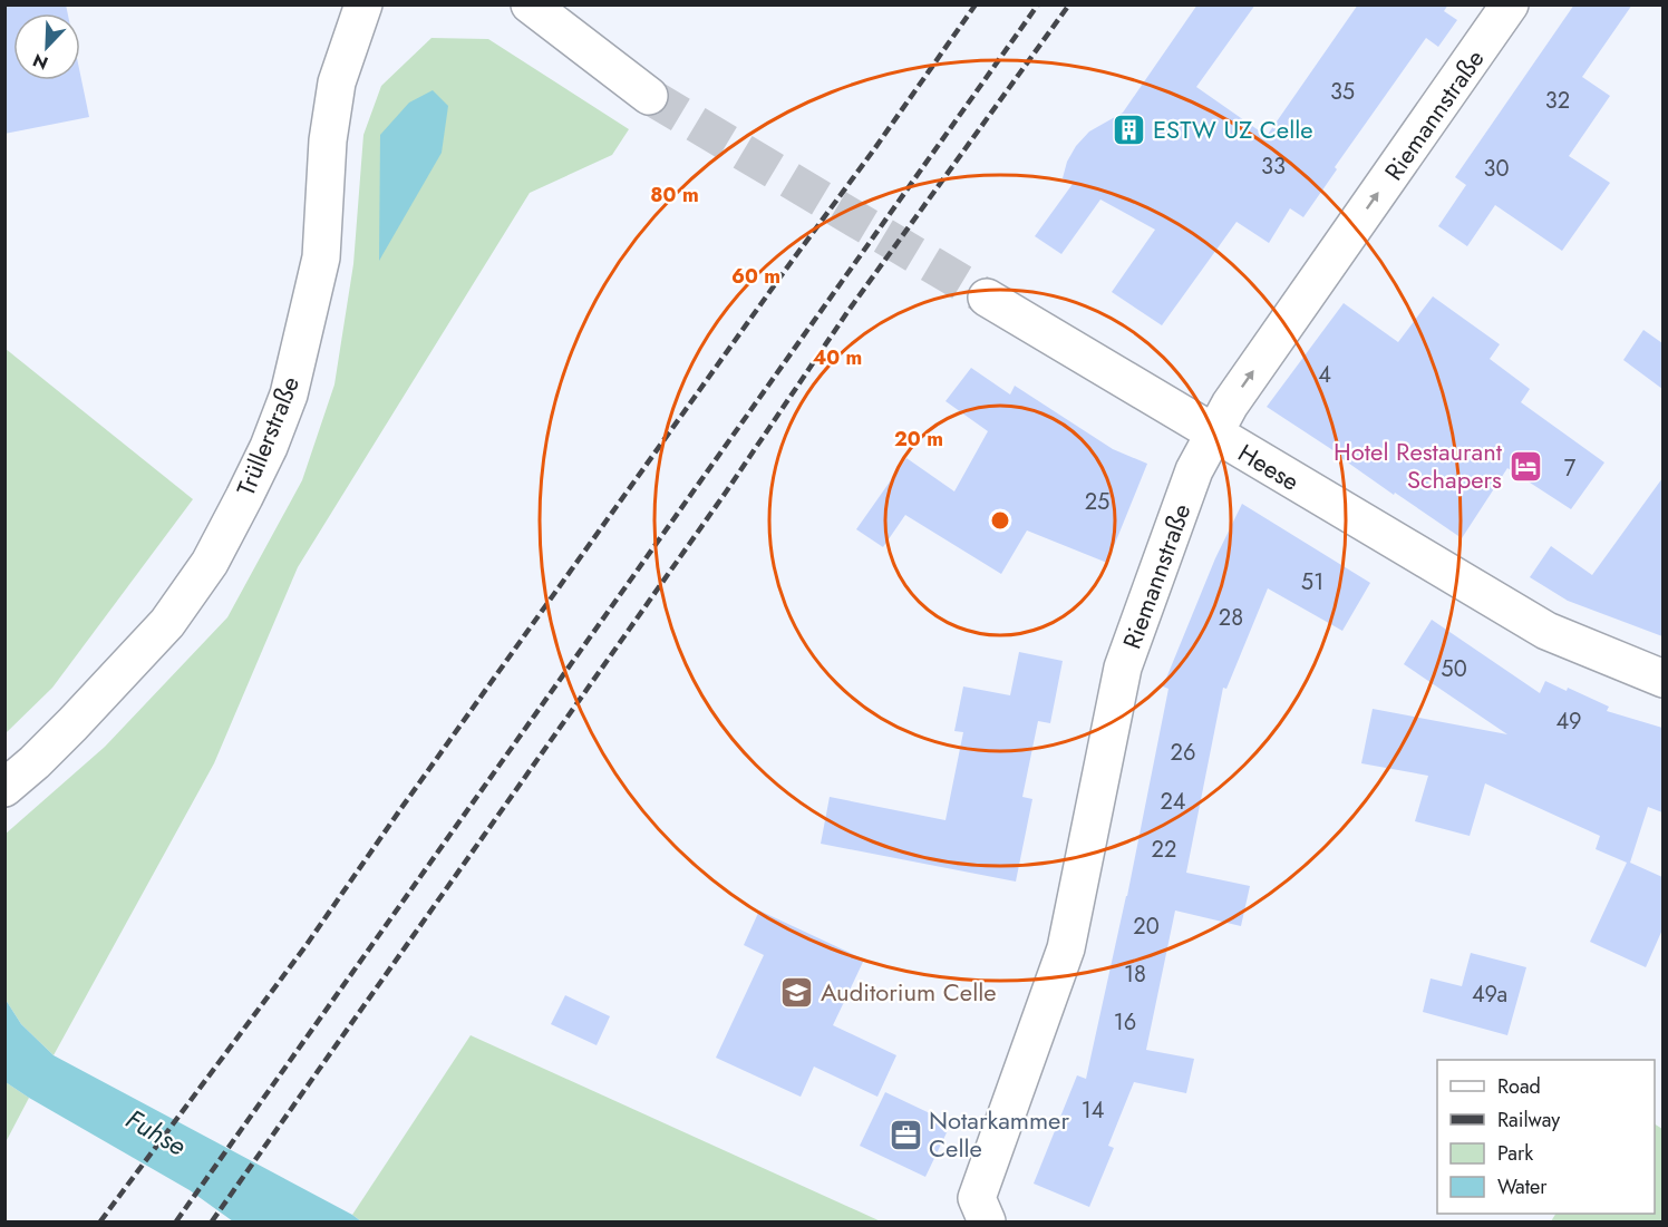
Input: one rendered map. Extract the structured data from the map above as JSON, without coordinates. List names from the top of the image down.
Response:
{
  "streets": {
    "street": ["Riemannstraße", "Trüllerstraße", "Heese"]
  },
  "crossings": [
    ["Riemannstraße", "Heese"]
  ],
  "one_way": ["Riemannstraße"],
  "water": ["Fuhse"],
  "places": {
    "building": ["ESTW UZ Celle"],
    "hotel": ["Hotel Restaurant Schapers"],
    "school or university": ["Auditorium Celle"],
    "office": ["Notarkammer Celle"]
  },
  "house_numbers": [
    "35",
    "32",
    "33",
    "30",
    "4",
    "7",
    "25",
    "51",
    "28",
    "50",
    "49",
    "26",
    "24",
    "22",
    "20",
    "18",
    "49a",
    "16",
    "14"
  ],
  "legend": [
    "Road",
    "Railway",
    "Park",
    "Water"
  ],
  "north": "bottom left",
  "rings": [
    "80 m",
    "60 m",
    "40 m",
    "20 m"
  ]
}
